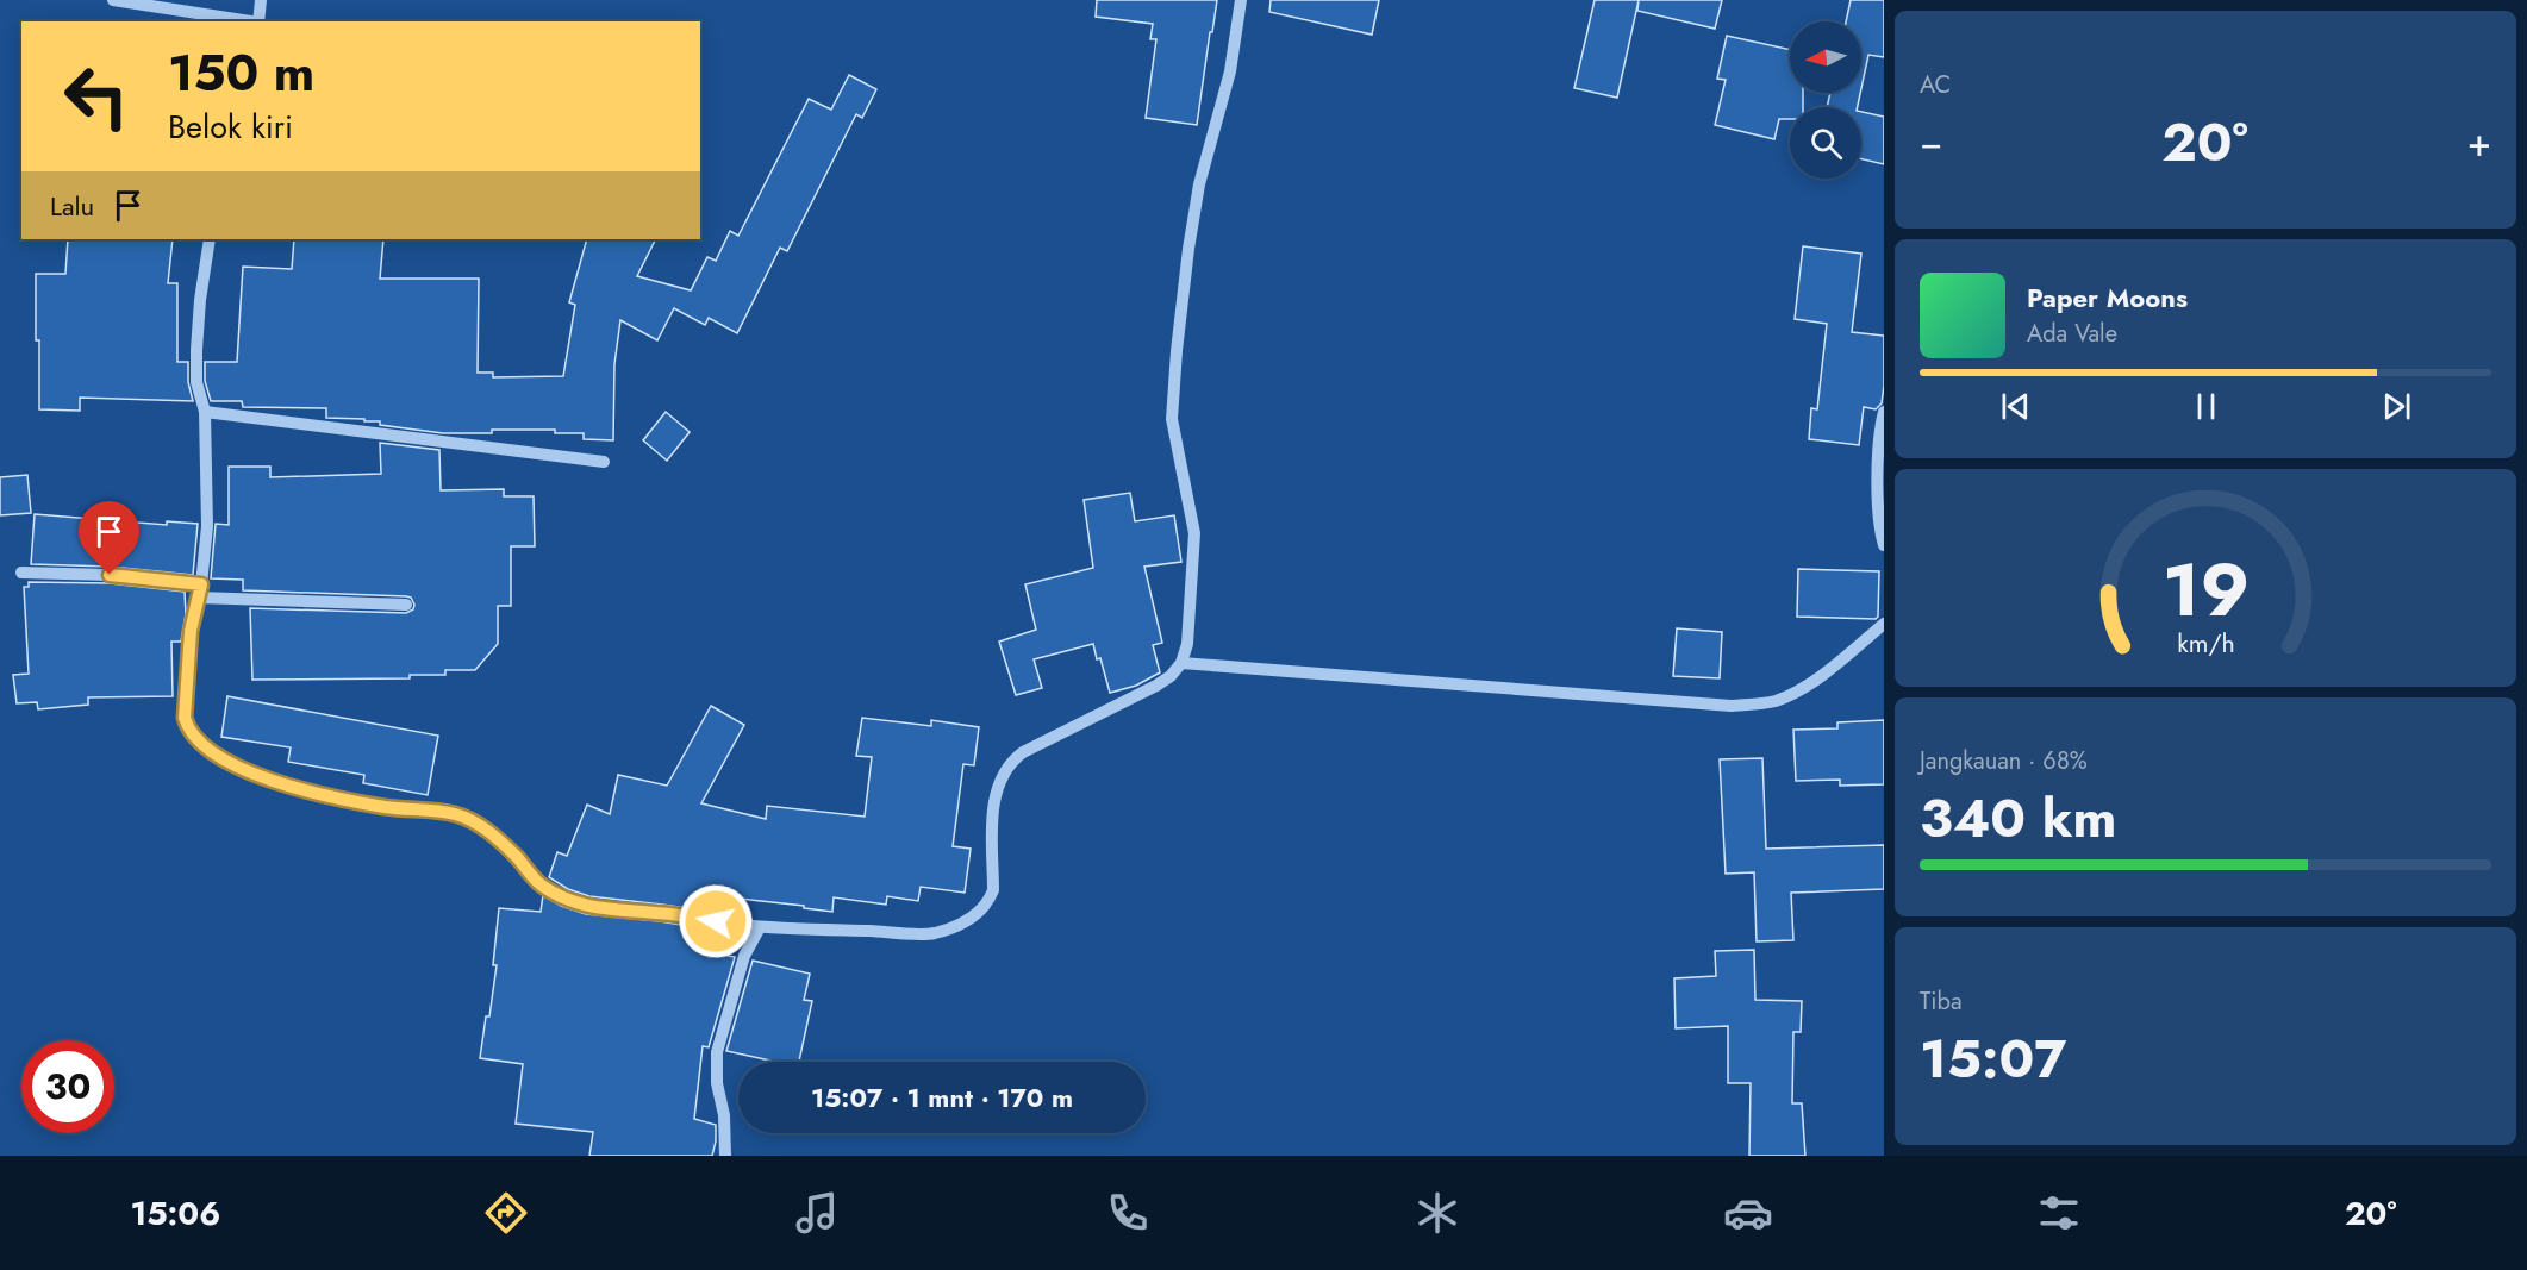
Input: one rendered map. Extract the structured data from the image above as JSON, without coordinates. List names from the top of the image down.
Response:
{
  "north": "left",
  "page": {
    "tile": [
      "AC",
      ["Jangkauan · 68%", "340 km"],
      ["Tiba", "15:07"]
    ],
    "turn": ["150 m", "Belok kiri"],
    "heat": ["−", "20°", "+"],
    "then": "Lalu",
    "song": ["Paper Moons", "Ada Vale"],
    "limit": "30",
    "trip": "15:07 · 1 mnt · 170 m",
    "tabs": ["15:06", "20°"],
    "gauge": ["19", "km/h"]
  }
}
